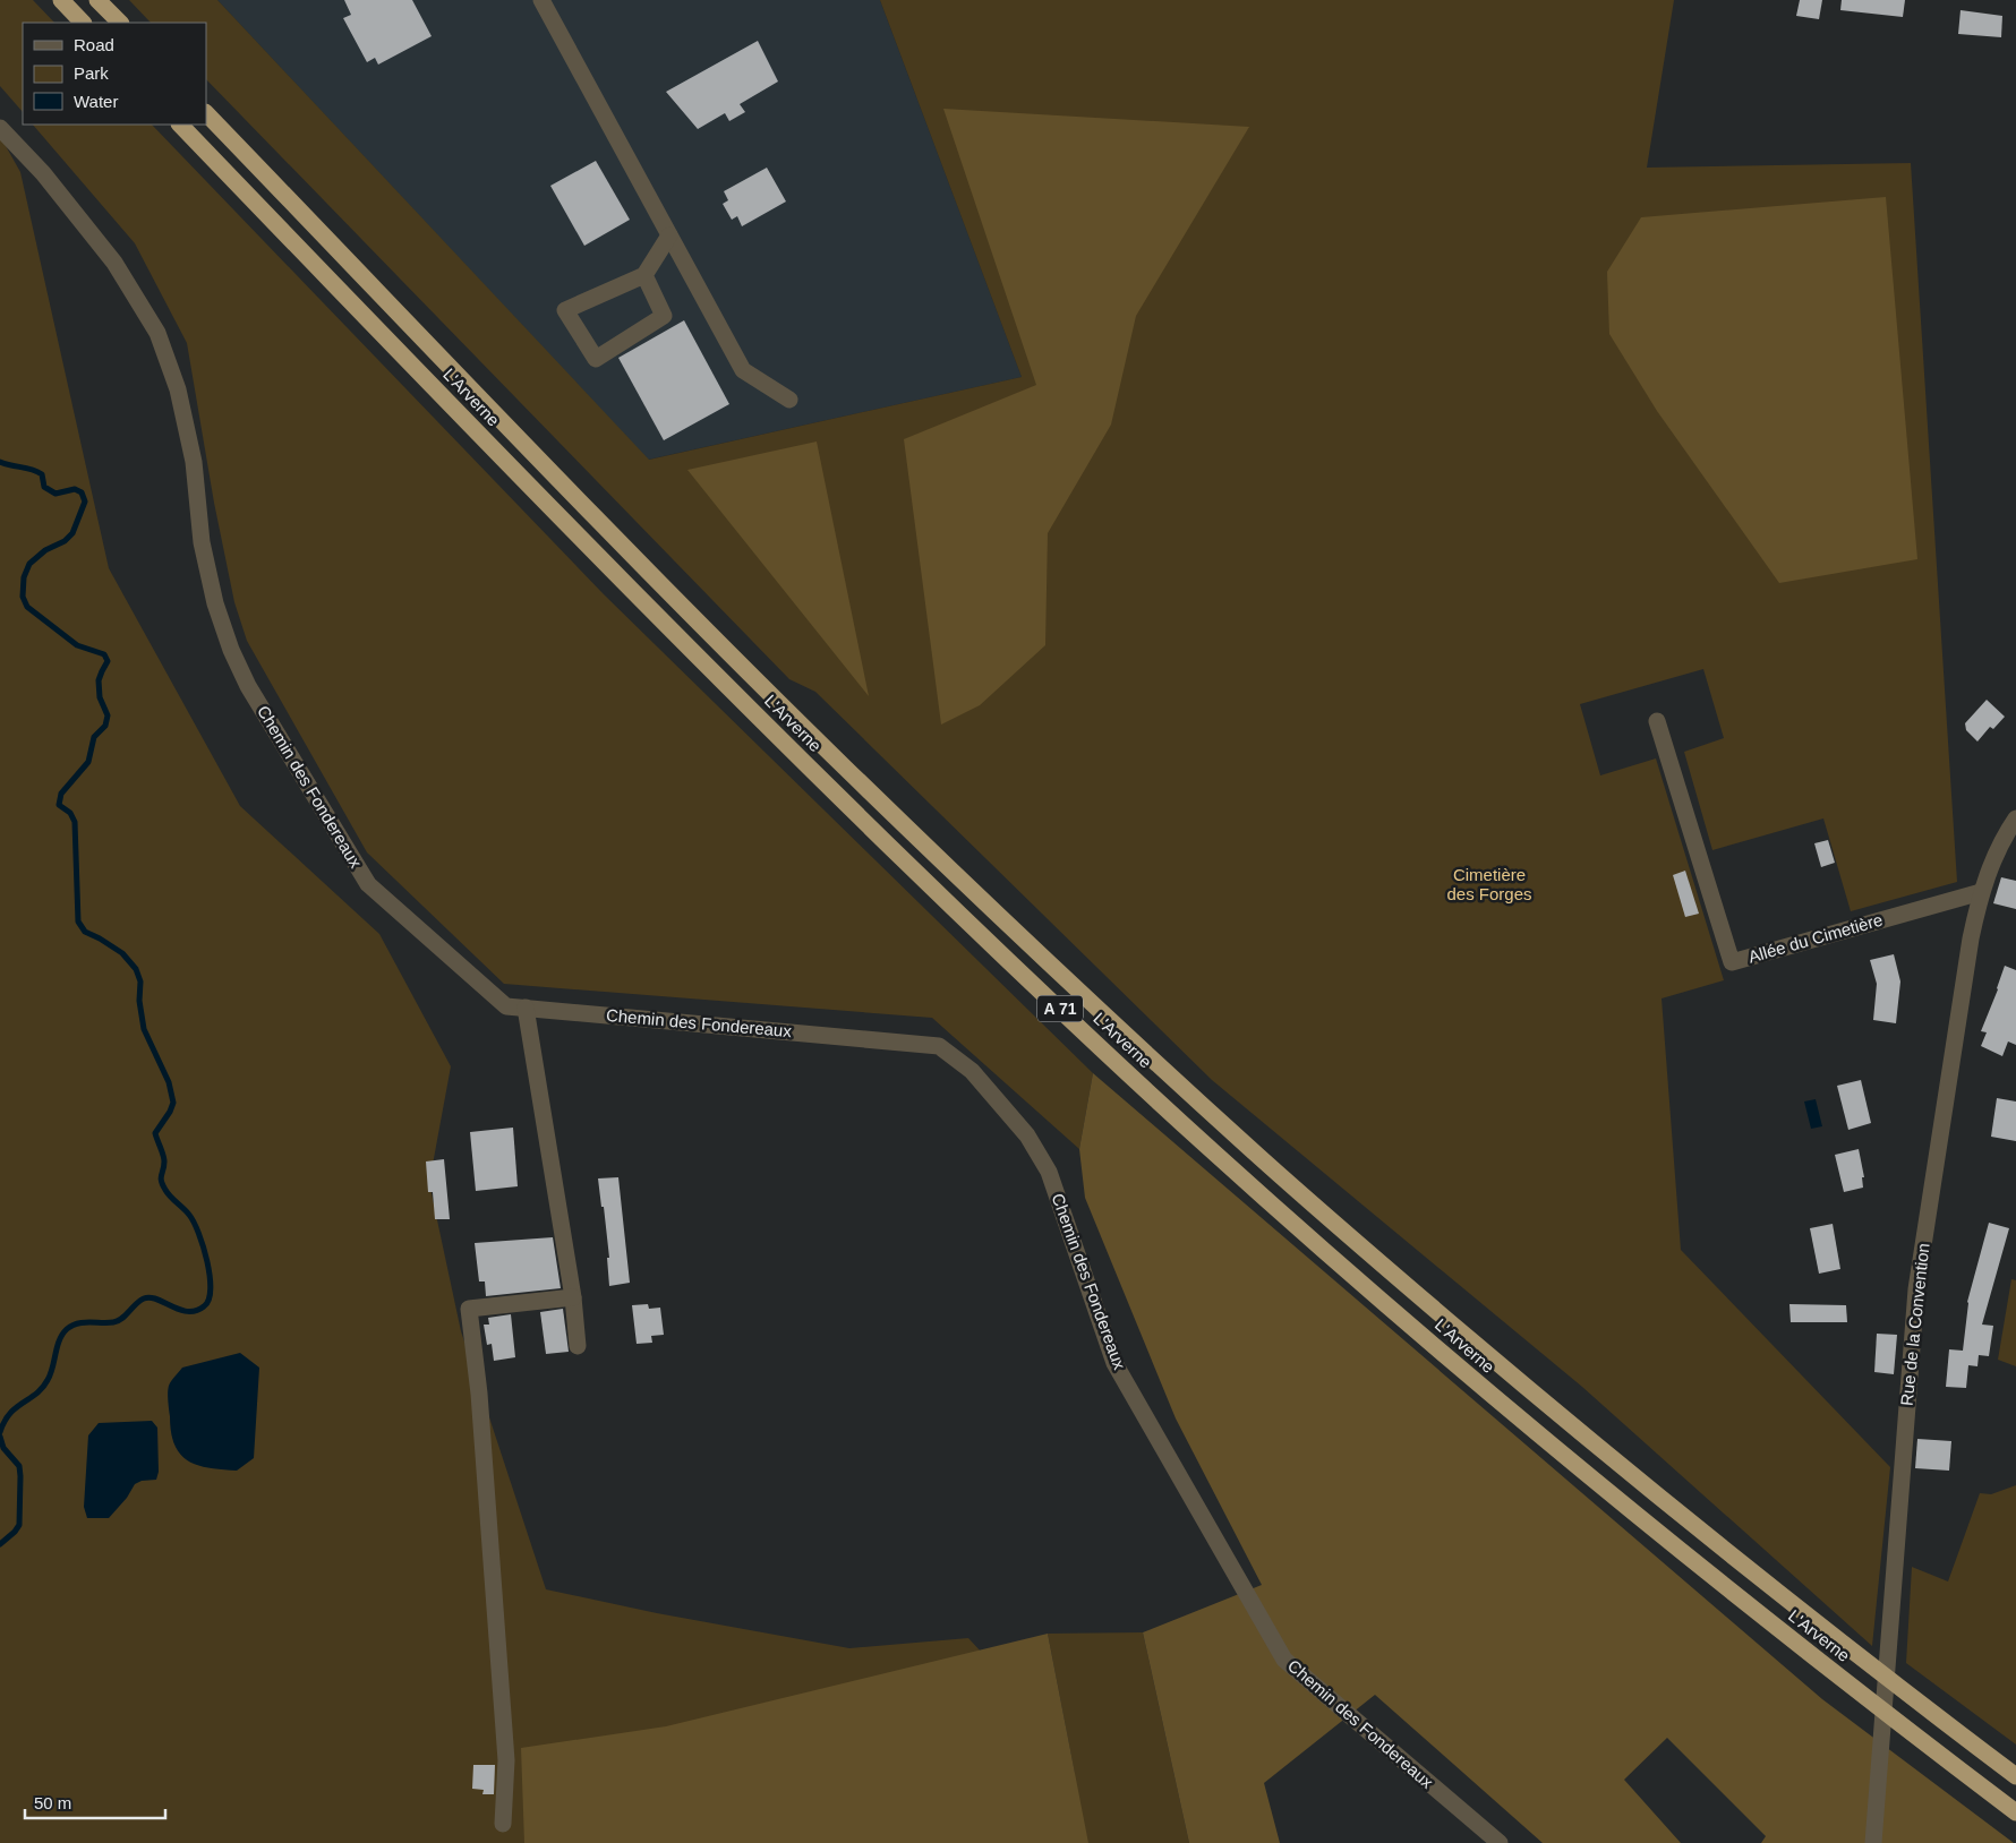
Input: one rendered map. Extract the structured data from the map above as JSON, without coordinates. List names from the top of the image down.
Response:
{
  "streets": {
    "highway": ["L'Arverne", "A 71"],
    "street": ["Chemin des Fondereaux", "Allée du Cimetière", "Rue de la Convention"]
  },
  "crossings": [
    ["Allée du Cimetière", "Rue de la Convention"]
  ],
  "parks": ["Cimetière des Forges"],
  "legend": ["Road", "Park", "Water"],
  "scale_bar": "50 m"
}
